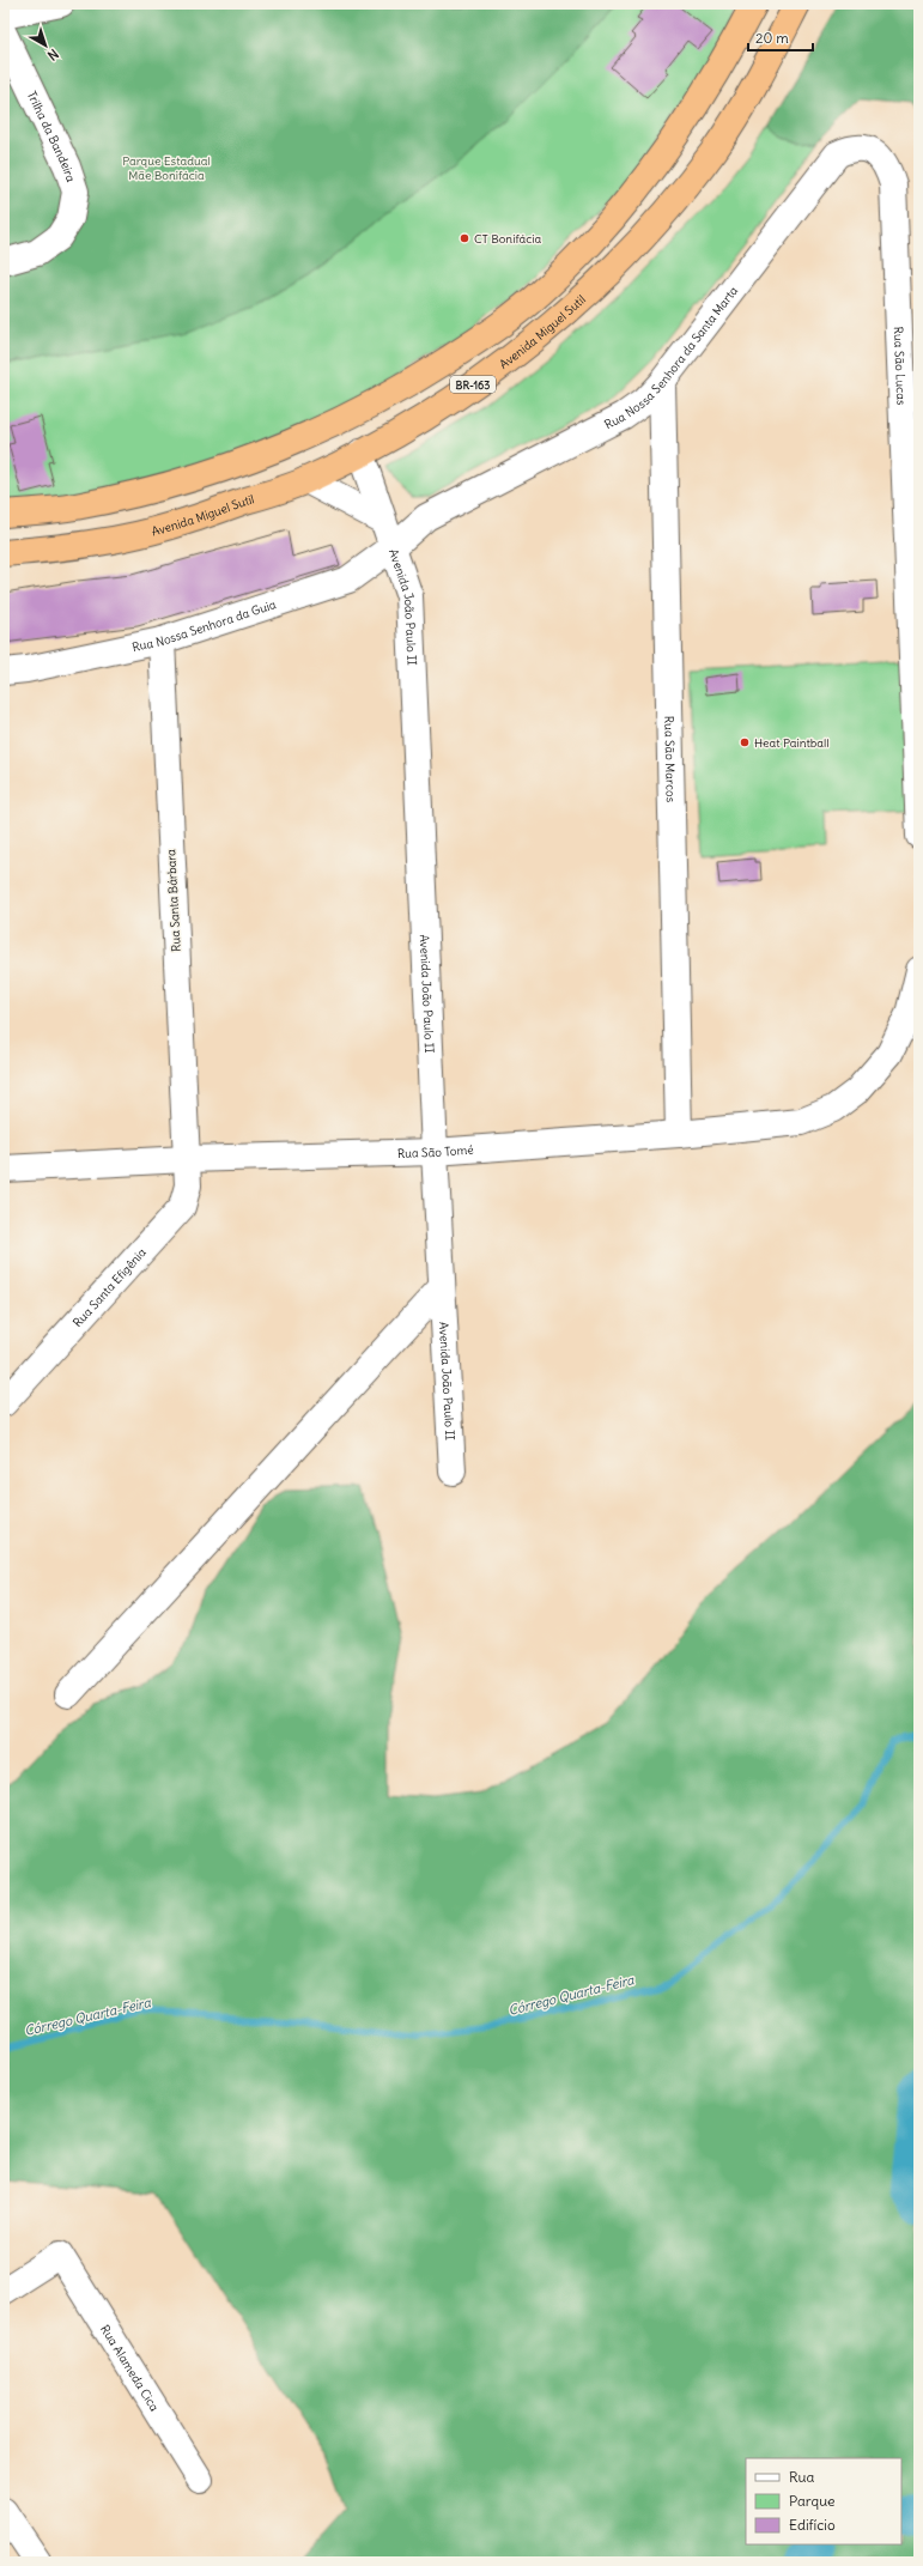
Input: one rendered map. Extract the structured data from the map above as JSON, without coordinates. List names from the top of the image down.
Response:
{
  "streets": {
    "highway": ["Avenida Miguel Sutil", "BR-163"],
    "street": [
      "Trilha da Bandeira",
      "Rua Nossa Senhora da Santa Marta",
      "Rua São Lucas",
      "Avenida João Paulo II",
      "Rua Nossa Senhora da Guia",
      "Rua São Marcos",
      "Rua Santa Bárbara",
      "Rua São Tomé",
      "Rua Santa Efigênia",
      "Rua Alameda Cica"
    ]
  },
  "crossings": [
    ["Avenida Miguel Sutil", "Avenida João Paulo II"],
    ["Rua Nossa Senhora da Santa Marta", "Rua São Lucas"],
    ["Rua Nossa Senhora da Santa Marta", "Avenida João Paulo II"],
    ["Rua Nossa Senhora da Santa Marta", "Rua Nossa Senhora da Guia"],
    ["Rua Nossa Senhora da Santa Marta", "Rua São Marcos"],
    ["Avenida João Paulo II", "Rua Nossa Senhora da Guia"],
    ["Avenida João Paulo II", "Rua São Tomé"],
    ["Rua Nossa Senhora da Guia", "Rua Santa Bárbara"],
    ["Rua São Marcos", "Rua São Tomé"],
    ["Rua Santa Bárbara", "Rua São Tomé"],
    ["Rua Santa Bárbara", "Rua Santa Efigênia"],
    ["Rua São Tomé", "Rua Santa Efigênia"]
  ],
  "water": ["Córrego Quarta-Feira"],
  "parks": ["Parque Estadual Mãe Bonifácia"],
  "places": ["CT Bonifácia", "Heat Paintball"],
  "legend": ["Rua", "Parque", "Edifício"],
  "scale_bar": "20 m",
  "north": "bottom right"
}
